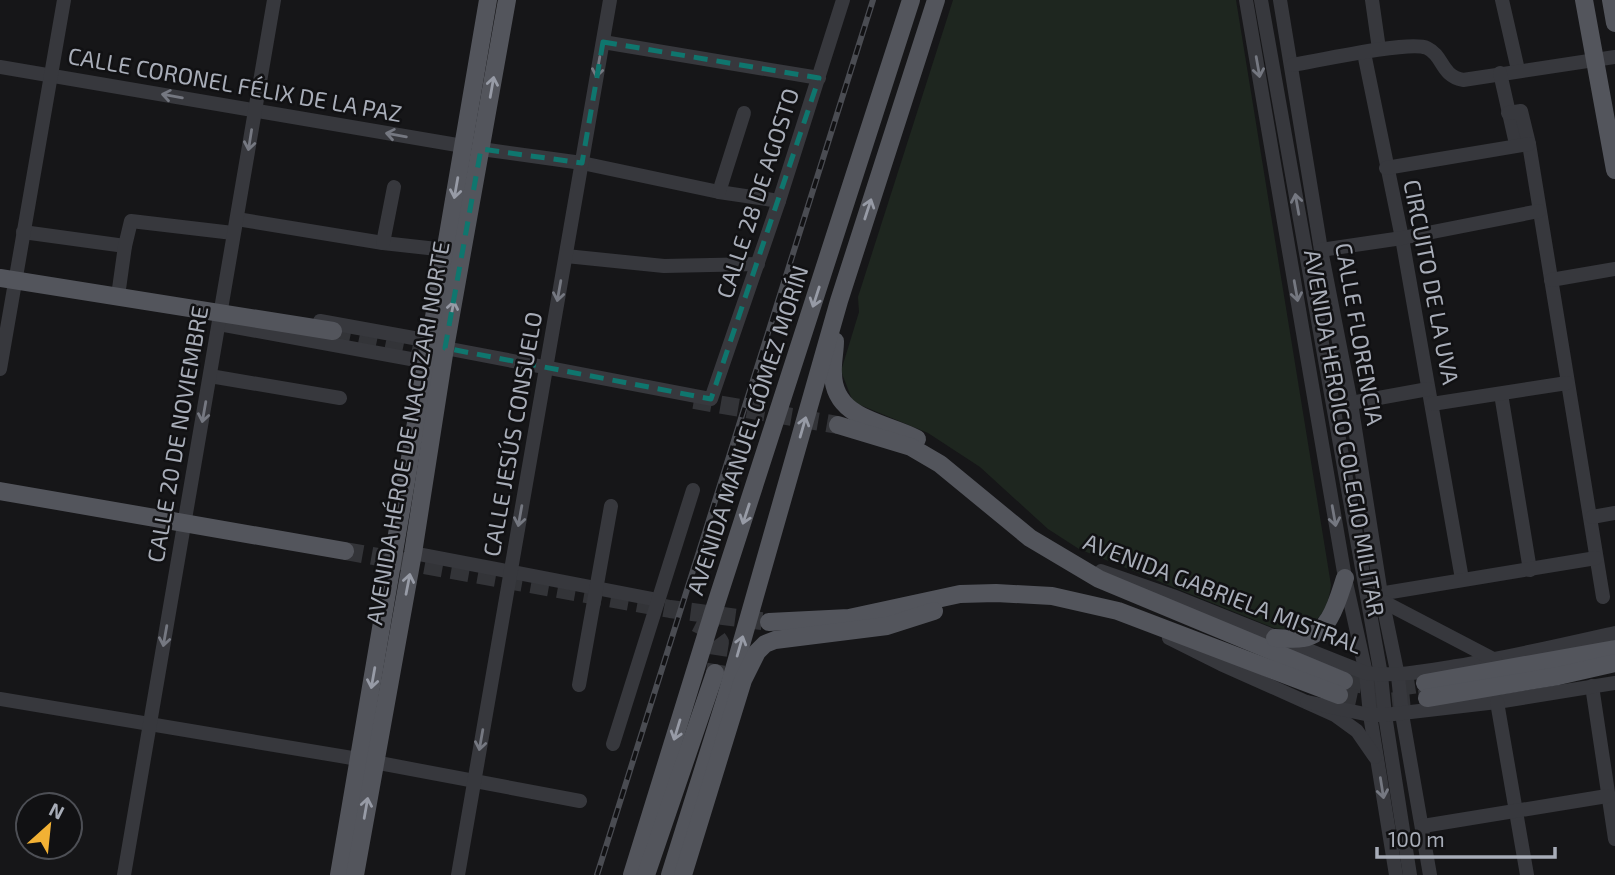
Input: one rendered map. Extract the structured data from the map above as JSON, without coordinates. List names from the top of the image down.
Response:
{
  "streets": {
    "main road": ["AVENIDA MANUEL GÓMEZ MORÍN", "AVENIDA HÉROE DE NACOZARI NORTE", "AVENIDA GABRIELA MISTRAL"],
    "street": [
      "CALLE CORONEL FÉLIX DE LA PAZ",
      "CALLE 28 DE AGOSTO",
      "CIRCUITO DE LA UVA",
      "CALLE FLORENCIA",
      "AVENIDA HEROICO COLEGIO MILITAR",
      "CALLE 20 DE NOVIEMBRE",
      "CALLE JESÚS CONSUELO"
    ]
  },
  "crossings": [
    ["CALLE CORONEL FÉLIX DE LA PAZ", "CALLE 28 DE AGOSTO"],
    ["CALLE CORONEL FÉLIX DE LA PAZ", "AVENIDA HÉROE DE NACOZARI NORTE"],
    ["CALLE CORONEL FÉLIX DE LA PAZ", "CALLE 20 DE NOVIEMBRE"],
    ["CALLE CORONEL FÉLIX DE LA PAZ", "CALLE JESÚS CONSUELO"],
    ["CALLE 28 DE AGOSTO", "CALLE JESÚS CONSUELO"],
    ["CALLE FLORENCIA", "AVENIDA GABRIELA MISTRAL"],
    ["AVENIDA HEROICO COLEGIO MILITAR", "AVENIDA GABRIELA MISTRAL"]
  ],
  "one_way": ["CALLE 20 DE NOVIEMBRE", "CALLE JESÚS CONSUELO"],
  "scale_bar": "100 m",
  "north": "top right"
}
